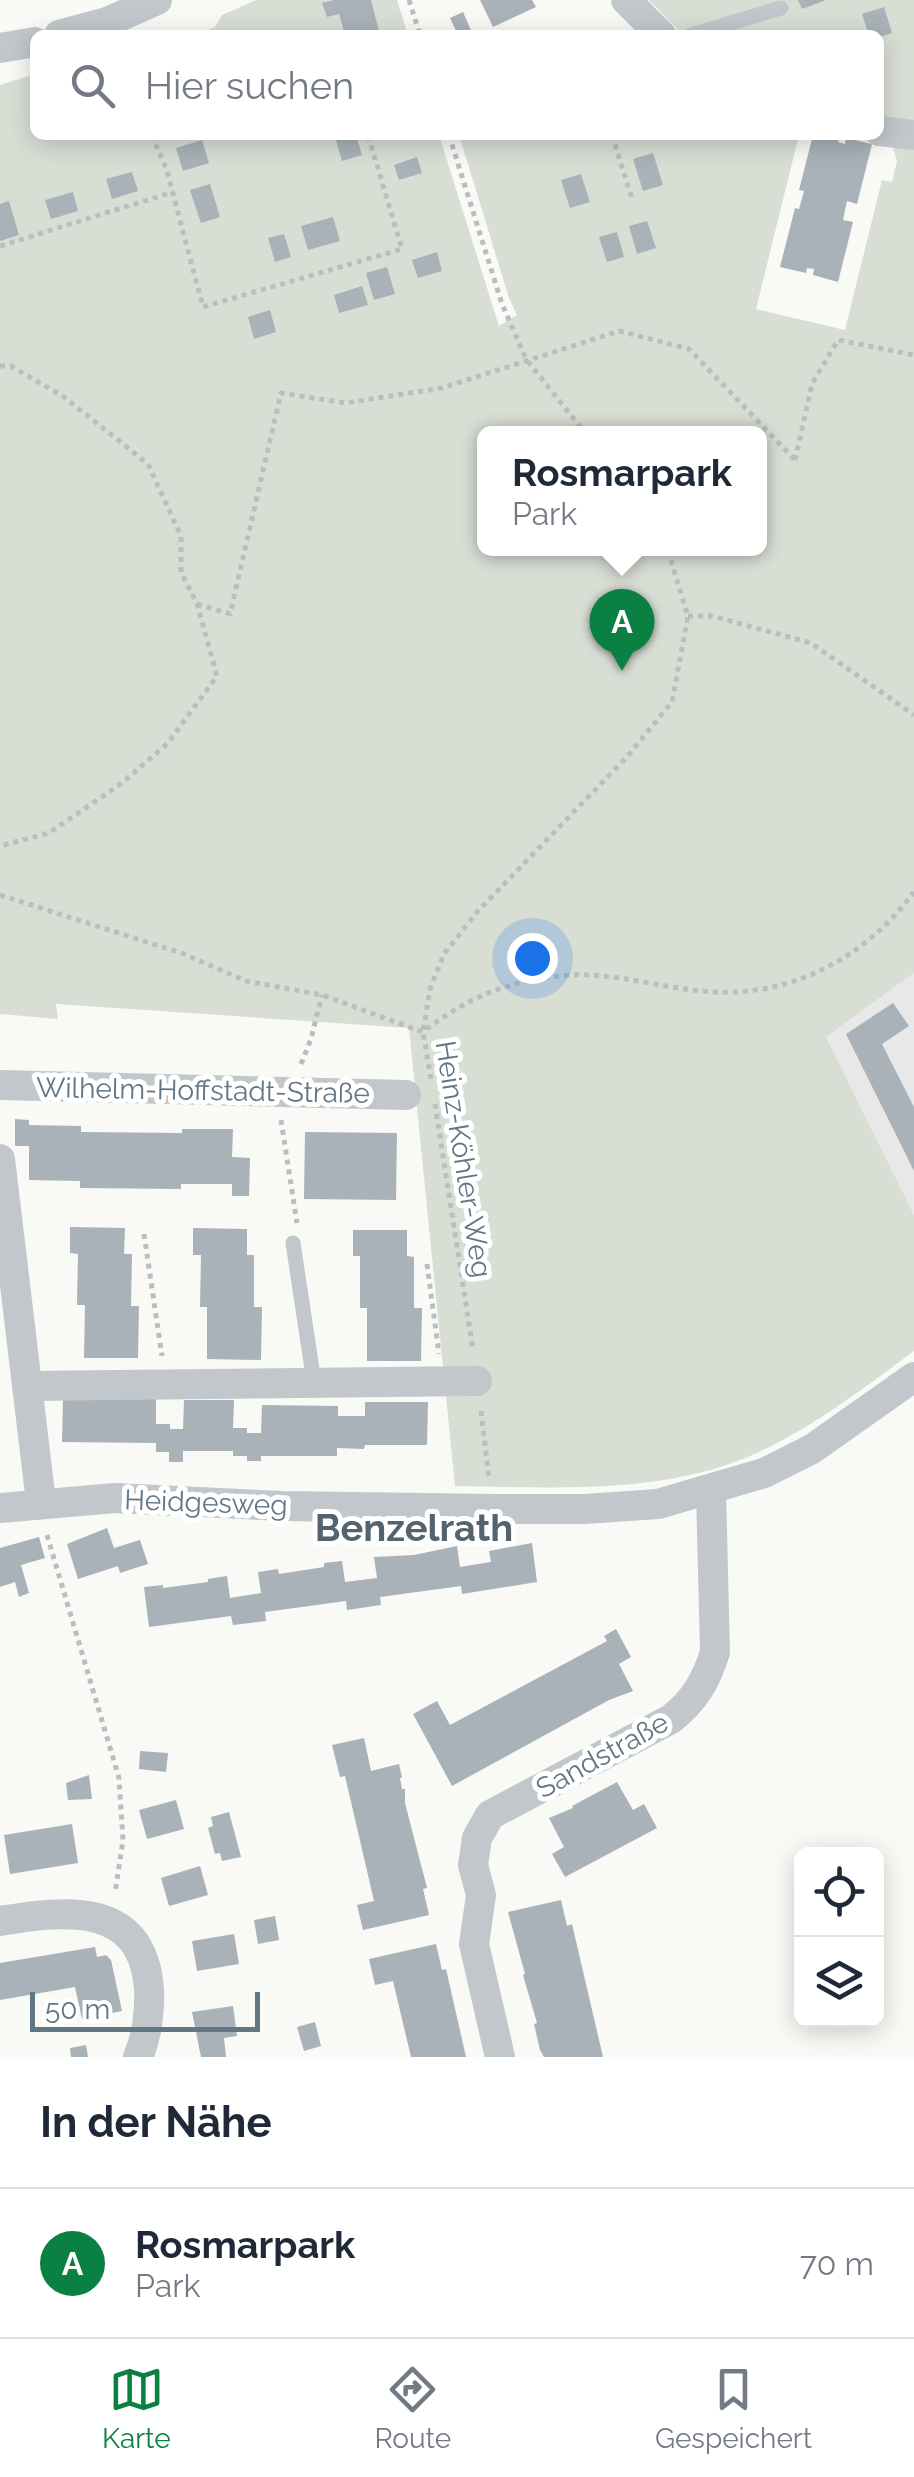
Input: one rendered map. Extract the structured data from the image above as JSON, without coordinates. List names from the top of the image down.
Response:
{
  "streets": {
    "street": ["Wilhelm-Hoffstadt-Straße", "Heidgesweg", "Sandstraße"],
    "path": ["Heinz-Köhler-Weg"]
  },
  "crossings": [
    ["Wilhelm-Hoffstadt-Straße", "Heinz-Köhler-Weg"],
    ["Heinz-Köhler-Weg", "Heidgesweg"],
    ["Heidgesweg", "Sandstraße"]
  ],
  "districts": ["Benzelrath"],
  "scale_bar": "50 m",
  "page": {
    "search": "Hier suchen",
    "popup": ["Rosmarpark", "Park"],
    "pins": "A",
    "scale": "50 m",
    "heading": "In der Nähe",
    "list": [
      {
        "mark": "A",
        "name": "Rosmarpark",
        "note": "Park",
        "value": "70 m"
      }
    ],
    "nav": ["Karte", "Route", "Gespeichert"]
  }
}
